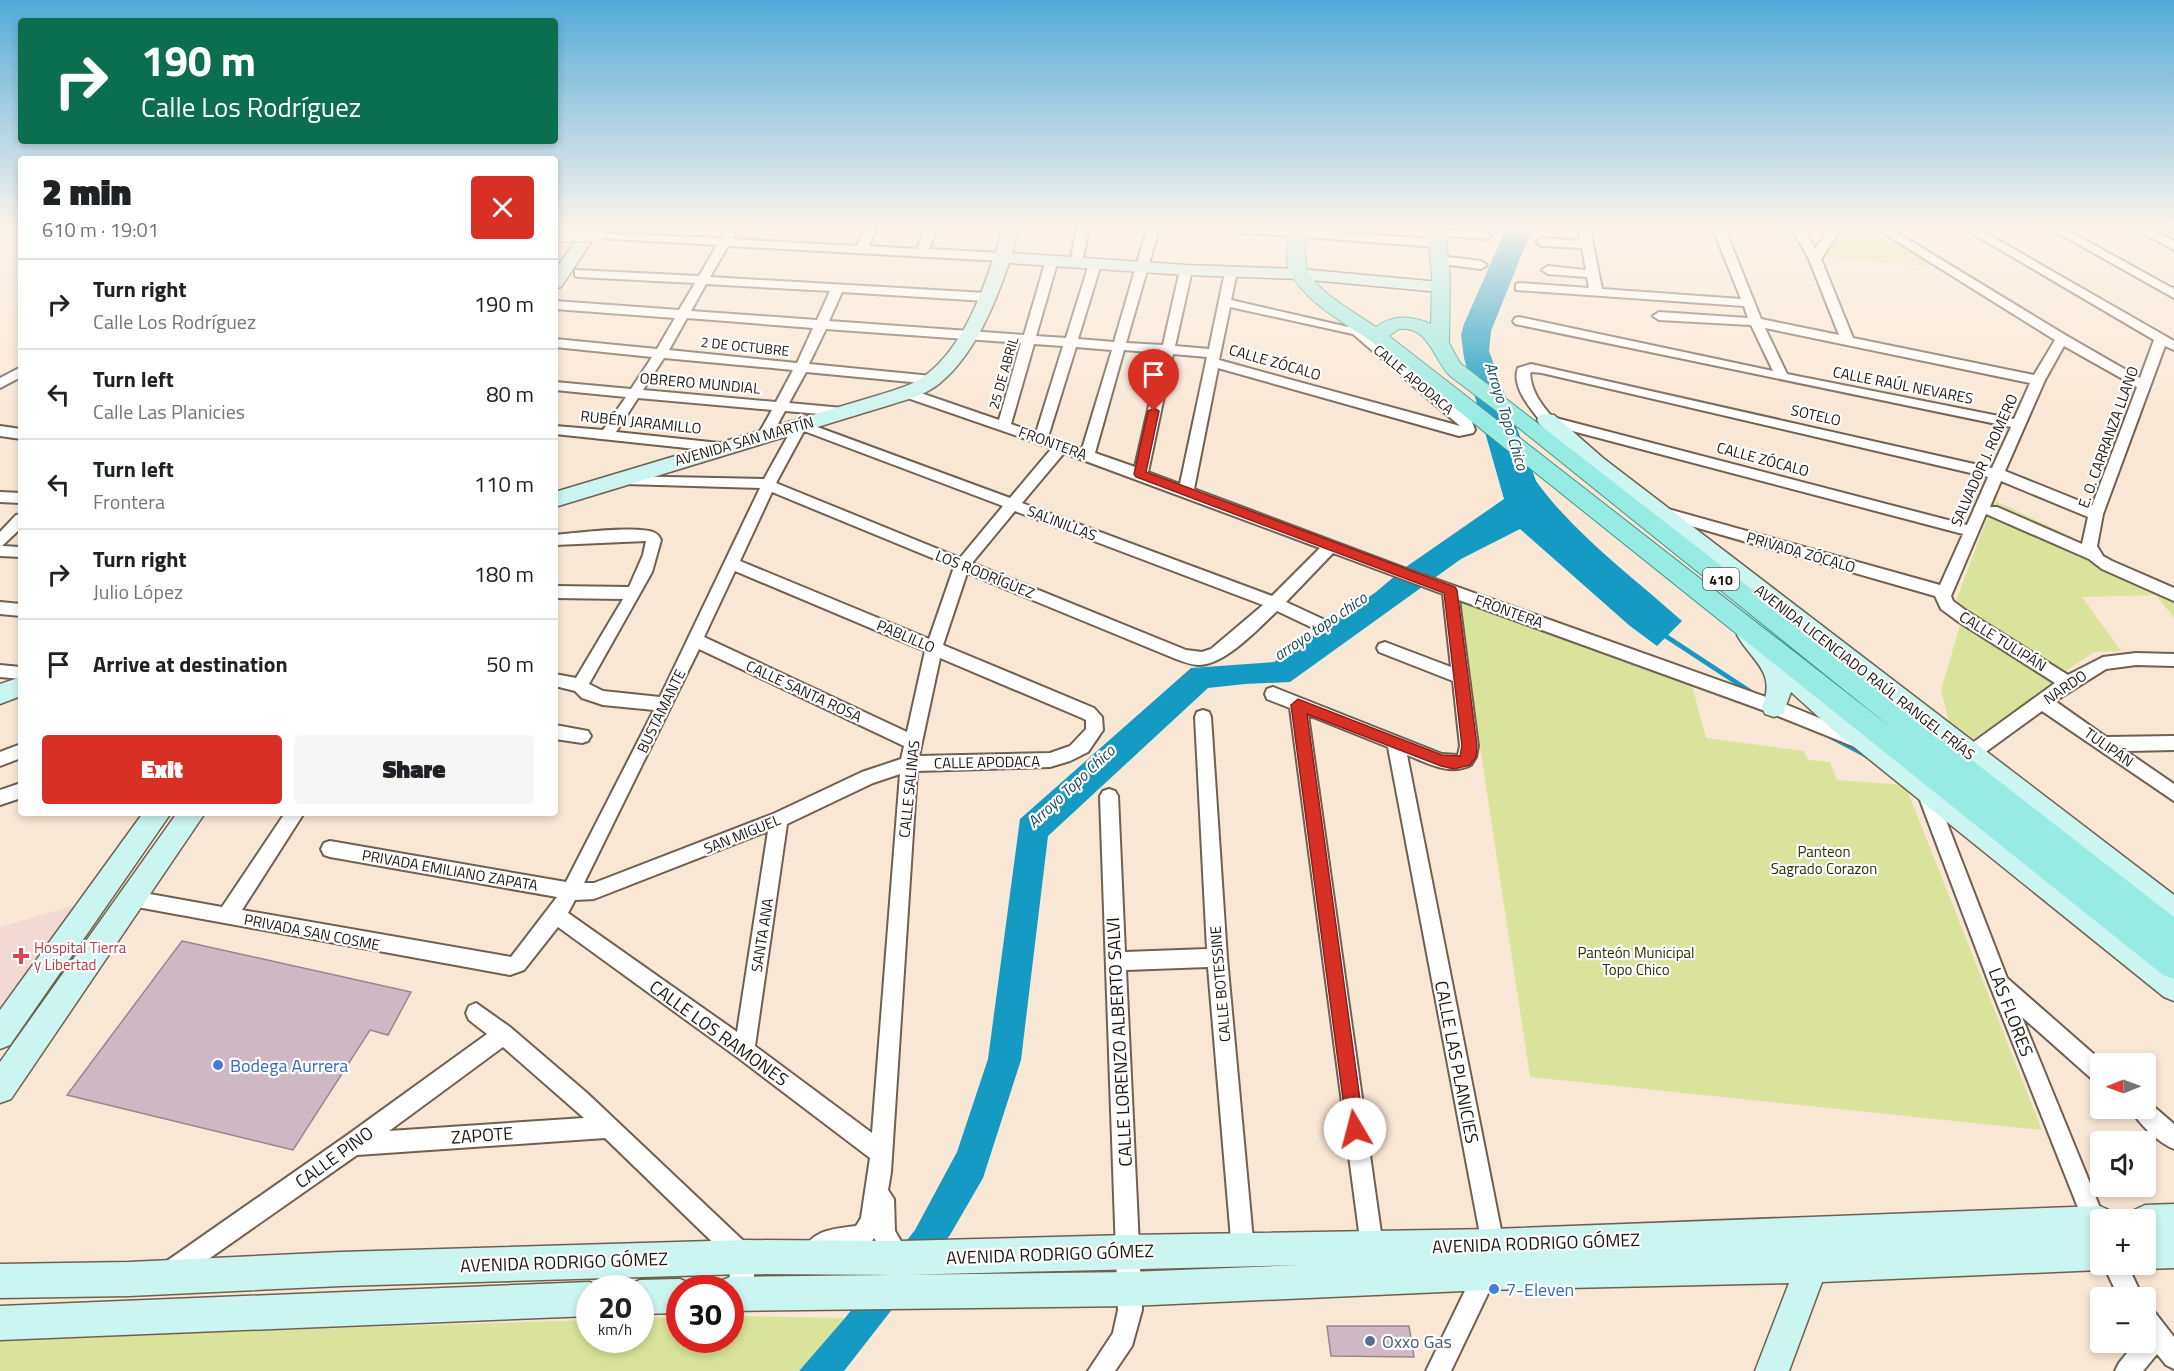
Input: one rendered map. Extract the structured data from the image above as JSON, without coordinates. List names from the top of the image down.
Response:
{
  "streets": {
    "main road": [
      "CALLE APODACA",
      "AVENIDA SAN MARTÍN",
      "410",
      "AVENIDA LICENCIADO RAÚL RANGEL FRÍAS",
      "AVENIDA RODRIGO GÓMEZ"
    ],
    "street": [
      "2 DE OCTUBRE",
      "CALLE ZÓCALO",
      "25 DE ABRIL",
      "OBRERO MUNDIAL",
      "CALLE RAÚL NEVARES",
      "SOTELO",
      "RUBÉN JARAMILLO",
      "E. O. CARRANZA LLANO",
      "FRONTERA",
      "SALVADOR J. ROMERO",
      "SALINILLAS",
      "PRIVADA ZÓCALO",
      "LOS RODRÍGUEZ",
      "PABLILLO",
      "CALLE TULIPÁN",
      "NARDO",
      "CALLE SANTA ROSA",
      "BUSTAMANTE",
      "TULIPÁN",
      "CALLE SALINAS",
      "SAN MIGUEL",
      "PRIVADA EMILIANO ZAPATA",
      "PRIVADA SAN COSME",
      "SANTA ANA",
      "CALLE BOTESSINE",
      "LAS FLORES",
      "CALLE LOS RAMONES",
      "CALLE LORENZO ALBERTO SALVI",
      "CALLE LAS PLANICIES",
      "ZAPOTE",
      "CALLE PINO"
    ]
  },
  "crossings": [
    ["2 DE OCTUBRE", "AVENIDA SAN MARTÍN"],
    ["CALLE ZÓCALO", "25 DE ABRIL"],
    ["CALLE ZÓCALO", "CALLE APODACA"],
    ["CALLE ZÓCALO", "SOTELO"],
    ["CALLE ZÓCALO", "SALVADOR J. ROMERO"],
    ["CALLE ZÓCALO", "410"],
    ["25 DE ABRIL", "FRONTERA"],
    ["CALLE APODACA", "410"],
    ["CALLE APODACA", "PABLILLO"],
    ["CALLE APODACA", "CALLE SALINAS"],
    ["CALLE APODACA", "SAN MIGUEL"],
    ["OBRERO MUNDIAL", "AVENIDA SAN MARTÍN"],
    ["CALLE RAÚL NEVARES", "SALVADOR J. ROMERO"],
    ["SOTELO", "E. O. CARRANZA LLANO"],
    ["SOTELO", "SALVADOR J. ROMERO"],
    ["SOTELO", "410"],
    ["RUBÉN JARAMILLO", "AVENIDA SAN MARTÍN"],
    ["AVENIDA SAN MARTÍN", "FRONTERA"],
    ["AVENIDA SAN MARTÍN", "SALINILLAS"],
    ["AVENIDA SAN MARTÍN", "LOS RODRÍGUEZ"],
    ["AVENIDA SAN MARTÍN", "BUSTAMANTE"],
    ["FRONTERA", "410"],
    ["FRONTERA", "CALLE SALINAS"],
    ["SALVADOR J. ROMERO", "PRIVADA ZÓCALO"],
    ["SALVADOR J. ROMERO", "CALLE TULIPÁN"],
    ["SALINILLAS", "LOS RODRÍGUEZ"],
    ["SALINILLAS", "BUSTAMANTE"],
    ["SALINILLAS", "CALLE SALINAS"],
    ["PRIVADA ZÓCALO", "410"],
    ["PRIVADA ZÓCALO", "CALLE TULIPÁN"],
    ["LOS RODRÍGUEZ", "BUSTAMANTE"],
    ["LOS RODRÍGUEZ", "CALLE SALINAS"],
    ["PABLILLO", "BUSTAMANTE"],
    ["PABLILLO", "CALLE SALINAS"],
    ["CALLE TULIPÁN", "NARDO"],
    ["AVENIDA LICENCIADO RAÚL RANGEL FRÍAS", "NARDO"],
    ["NARDO", "TULIPÁN"],
    ["CALLE SANTA ROSA", "BUSTAMANTE"],
    ["CALLE SANTA ROSA", "CALLE SALINAS"],
    ["BUSTAMANTE", "SAN MIGUEL"],
    ["BUSTAMANTE", "PRIVADA EMILIANO ZAPATA"],
    ["BUSTAMANTE", "PRIVADA SAN COSME"],
    ["BUSTAMANTE", "CALLE LOS RAMONES"],
    ["CALLE SALINAS", "SAN MIGUEL"],
    ["CALLE SALINAS", "CALLE LOS RAMONES"],
    ["CALLE SALINAS", "AVENIDA RODRIGO GÓMEZ"],
    ["SAN MIGUEL", "PRIVADA EMILIANO ZAPATA"],
    ["SAN MIGUEL", "SANTA ANA"],
    ["SANTA ANA", "CALLE LOS RAMONES"],
    ["CALLE BOTESSINE", "AVENIDA RODRIGO GÓMEZ"],
    ["CALLE LORENZO ALBERTO SALVI", "AVENIDA RODRIGO GÓMEZ"],
    ["CALLE LAS PLANICIES", "AVENIDA RODRIGO GÓMEZ"],
    ["ZAPOTE", "CALLE PINO"],
    ["CALLE PINO", "AVENIDA RODRIGO GÓMEZ"]
  ],
  "water": ["Arroyo Topo Chico", "arroyo topo chico"],
  "parks": ["Panteon Sagrado Corazon", "Panteón Municipal Topo Chico"],
  "places": {
    "health": ["Hospital Tierra y Libertad"],
    "other": ["Bodega Aurrera", "7-Eleven", "Oxxo Gas"]
  },
  "north": "left",
  "page": {
    "turn": ["190 m", "Calle Los Rodríguez"],
    "heading": ["2 min", "610 m · 19:01"],
    "list": [
      {
        "name": "Turn right",
        "note": "Calle Los Rodríguez",
        "value": "190 m"
      },
      {
        "name": "Turn left",
        "note": "Calle Las Planicies",
        "value": "80 m"
      },
      {
        "name": "Turn left",
        "note": "Frontera",
        "value": "110 m"
      },
      {
        "name": "Turn right",
        "note": "Julio López",
        "value": "180 m"
      },
      {
        "name": "Arrive at destination",
        "value": "50 m"
      }
    ],
    "buttons": ["Exit", "Share"],
    "map_buttons": ["+", "−"],
    "speed": "20 km/h",
    "limit": "30"
  }
}
